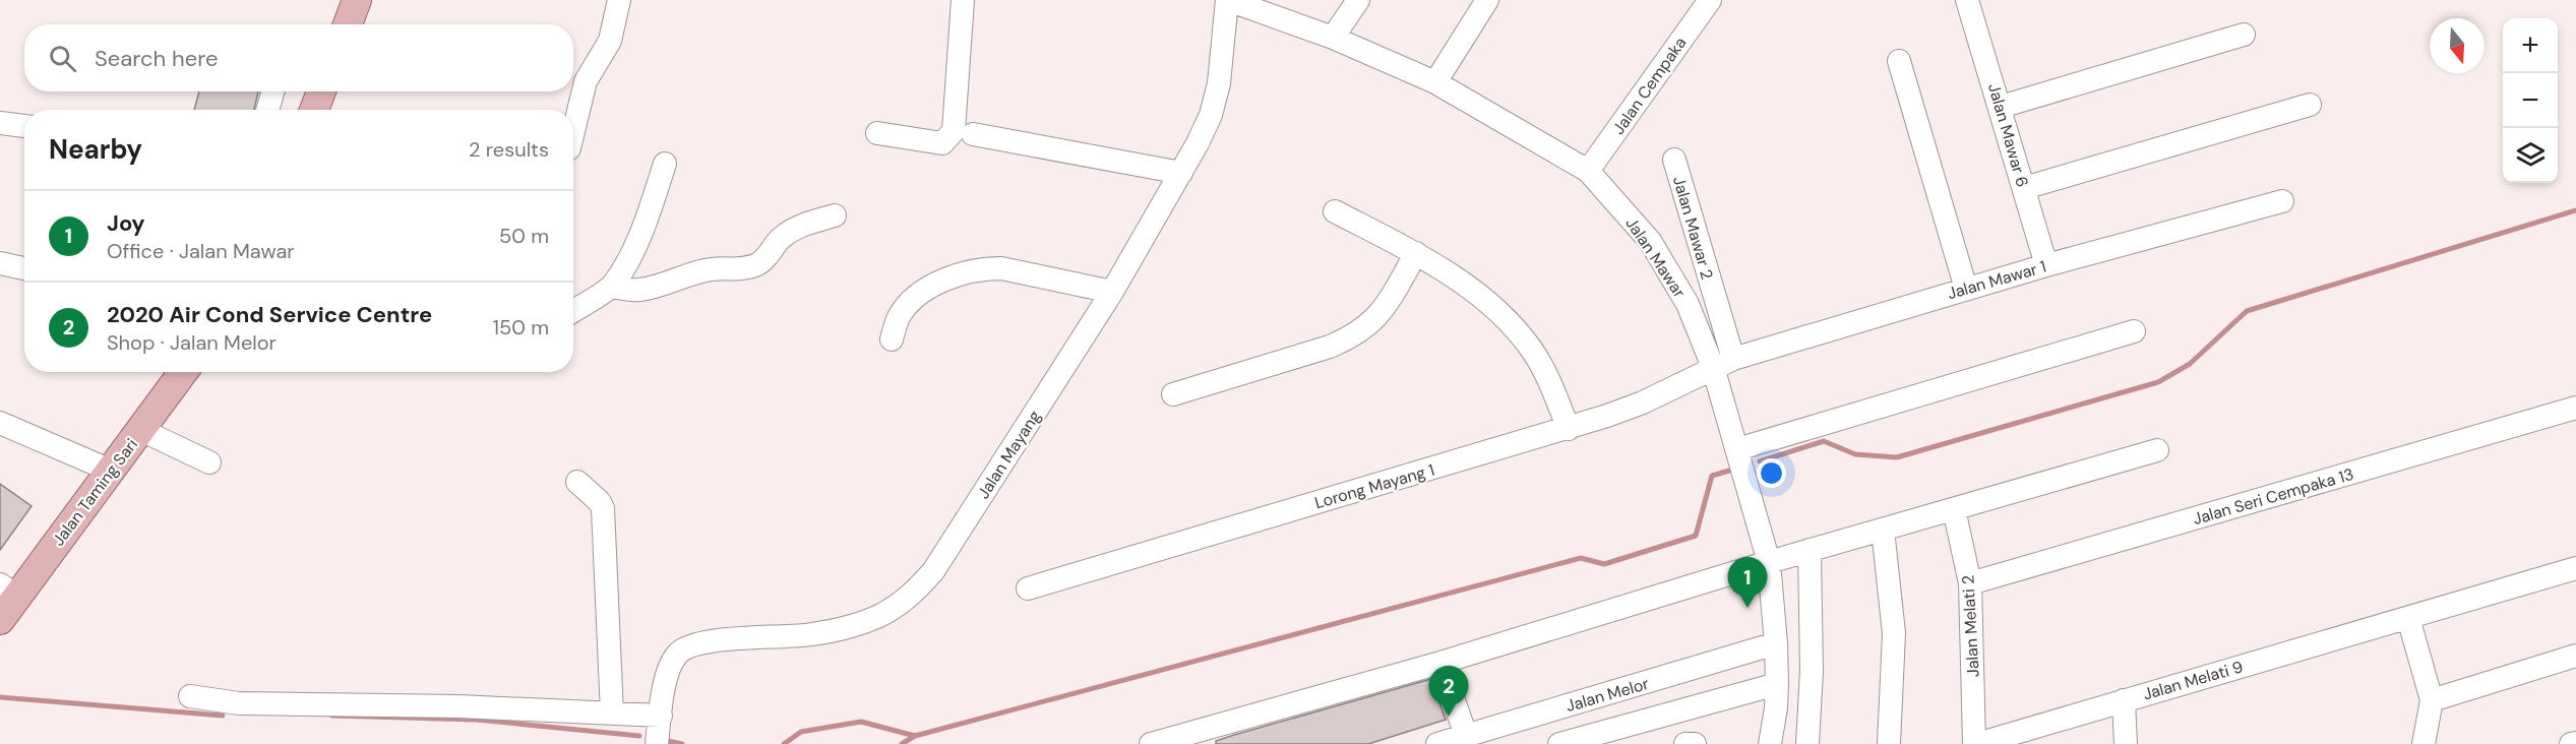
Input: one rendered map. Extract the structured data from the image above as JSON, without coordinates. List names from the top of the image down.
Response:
{
  "streets": {
    "main road": ["Jalan Taming Sari"],
    "street": [
      "Jalan Cempaka",
      "Jalan Mawar 6",
      "Jalan Mawar 2",
      "Jalan Mawar",
      "Jalan Mawar 1",
      "Jalan Mayang",
      "Lorong Mayang 1",
      "Jalan Seri Cempaka 13",
      "Jalan Melati 2",
      "Jalan Melati 9",
      "Jalan Melor"
    ]
  },
  "crossings": [
    ["Jalan Cempaka", "Jalan Mawar"],
    ["Jalan Mawar 6", "Jalan Mawar 1"],
    ["Jalan Mawar 2", "Jalan Mawar"],
    ["Jalan Mawar 2", "Jalan Mawar 1"],
    ["Jalan Mawar 2", "Lorong Mayang 1"],
    ["Jalan Mawar", "Jalan Mawar 1"],
    ["Jalan Mawar", "Jalan Mayang"],
    ["Jalan Mawar", "Lorong Mayang 1"],
    ["Jalan Mawar", "Jalan Melor"],
    ["Jalan Mawar 1", "Lorong Mayang 1"],
    ["Jalan Seri Cempaka 13", "Jalan Melati 2"],
    ["Jalan Melati 2", "Jalan Melati 9"]
  ],
  "north": "bottom",
  "page": {
    "map_buttons": ["+", "−"],
    "search": "Search here",
    "heading": ["Nearby", "2 results"],
    "list": [
      {
        "mark": "1",
        "name": "Joy",
        "note": "Office · Jalan Mawar",
        "value": "50 m"
      },
      {
        "mark": "2",
        "name": "2020 Air Cond Service Centre",
        "note": "Shop · Jalan Melor",
        "value": "150 m"
      }
    ],
    "pins": ["1", "2"]
  }
}
